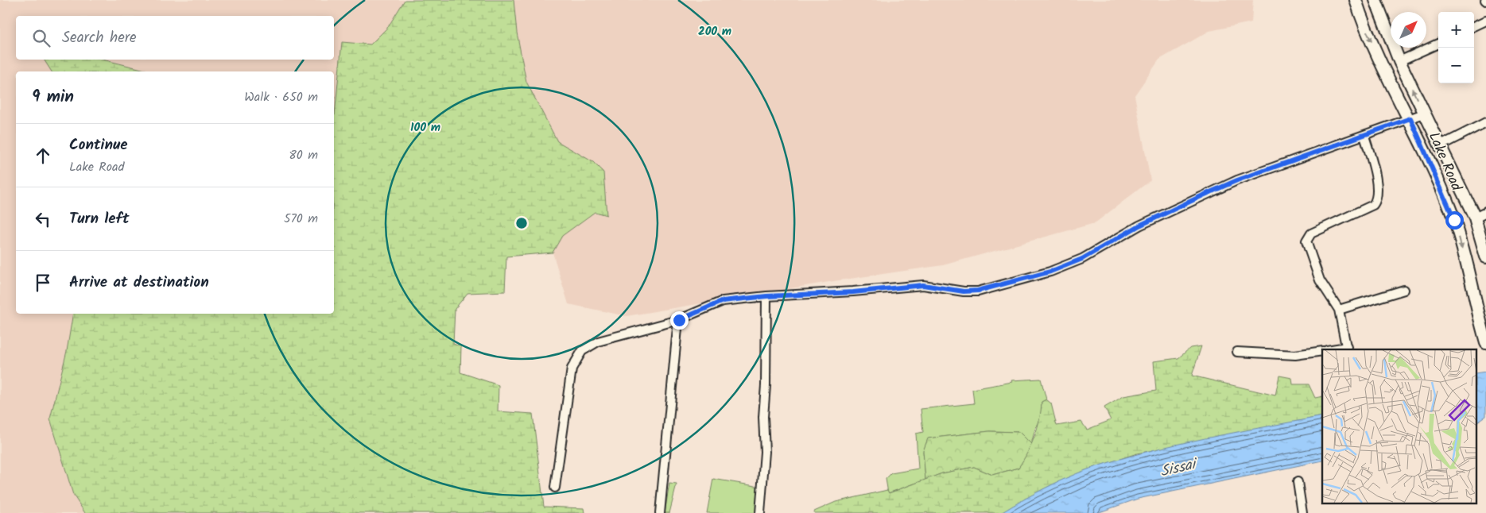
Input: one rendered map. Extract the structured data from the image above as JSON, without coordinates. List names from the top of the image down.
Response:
{
  "streets": {
    "main road": ["Lake Road"]
  },
  "water": ["Sissai"],
  "north": "top right",
  "page": {
    "map_buttons": ["+", "−"],
    "search": "Search here",
    "heading": ["9 min", "Walk · 650 m"],
    "list": [
      ["Continue", "Lake Road", "80 m"],
      ["Turn left", "570 m"],
      "Arrive at destination"
    ]
  },
  "rings": ["200 m", "100 m"]
}
